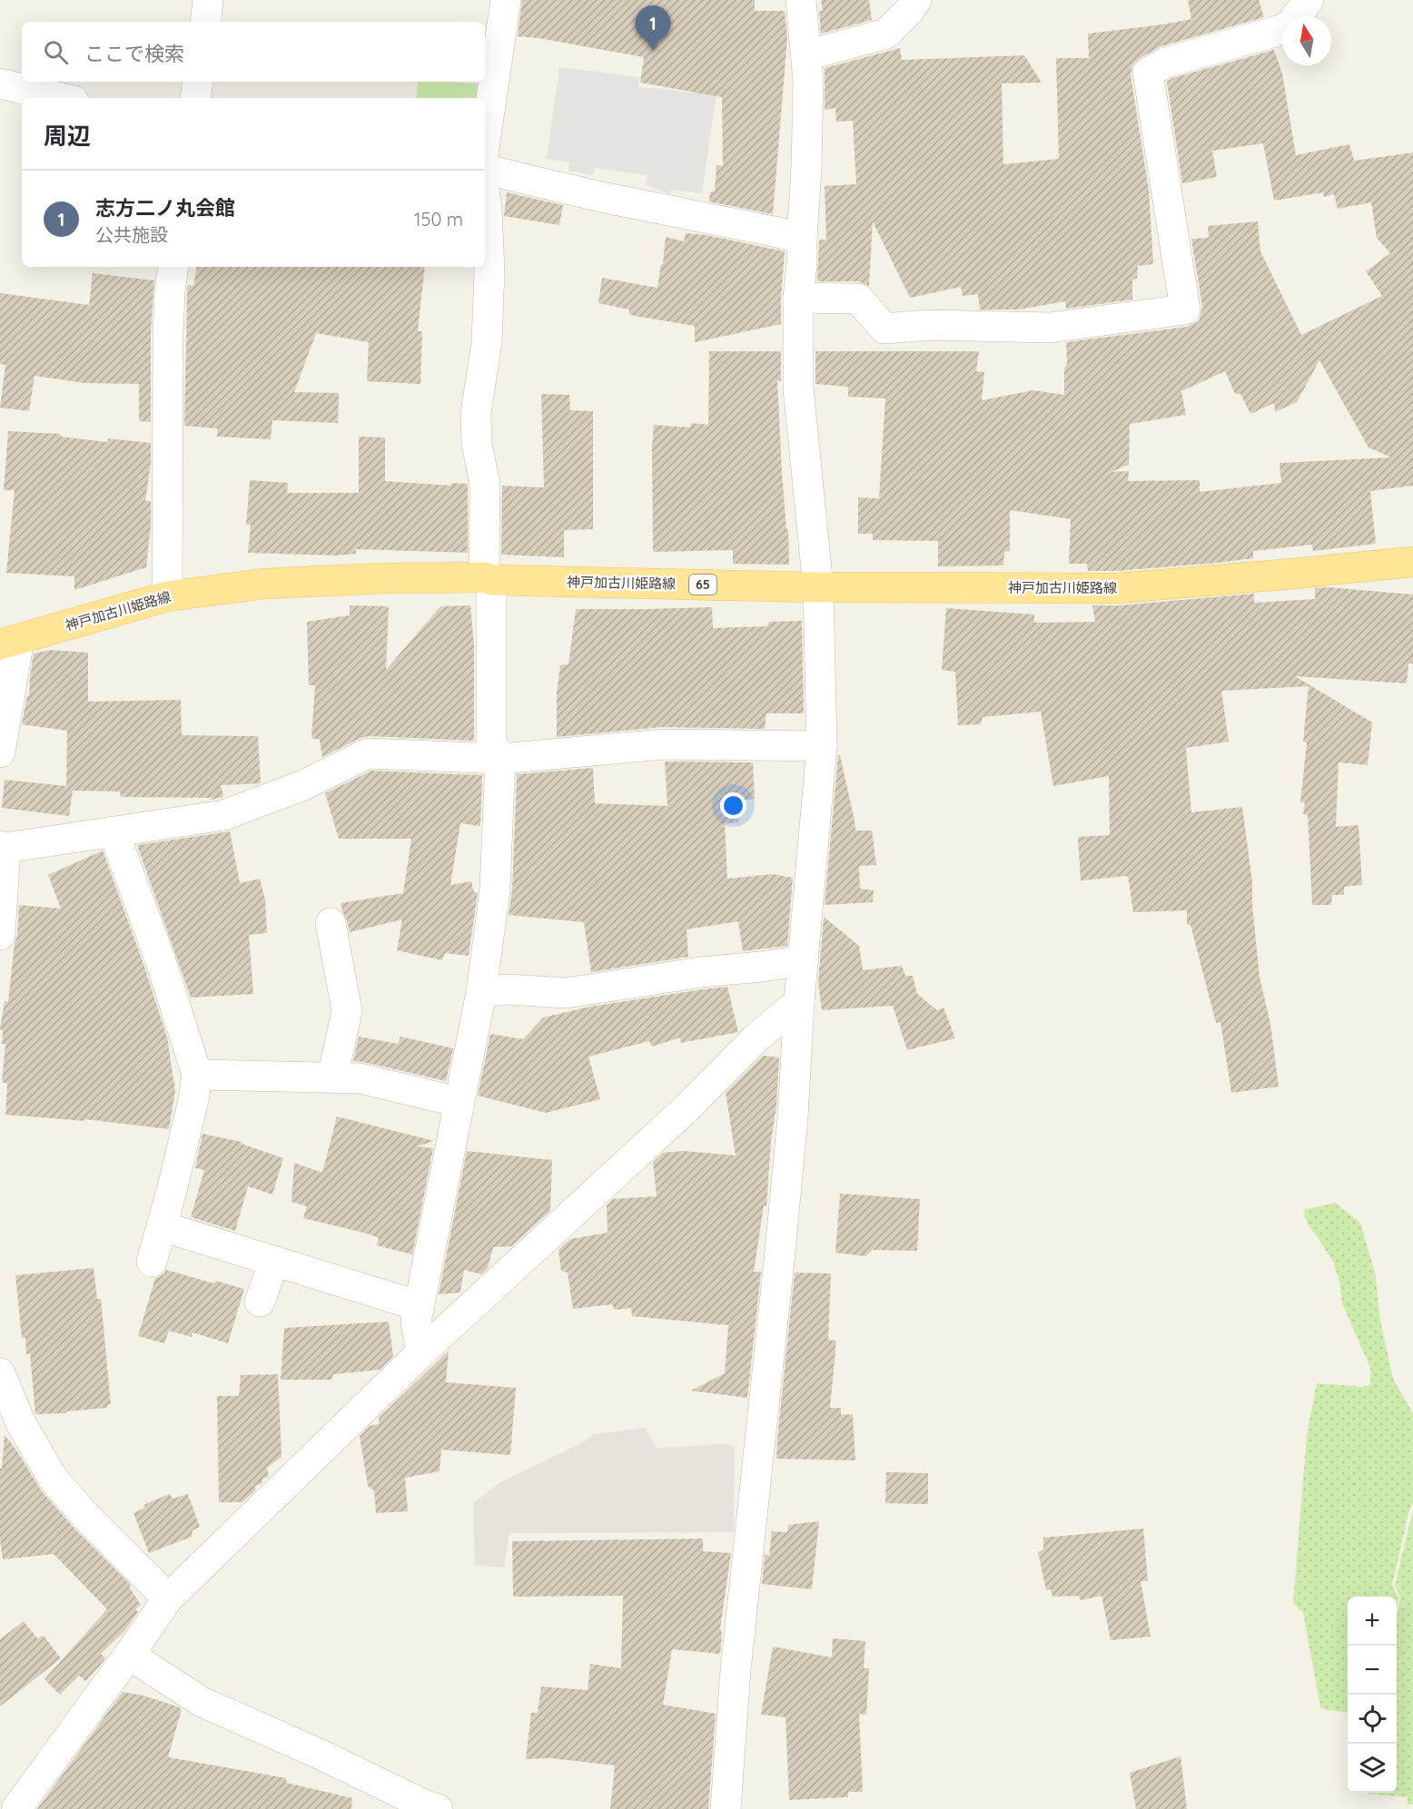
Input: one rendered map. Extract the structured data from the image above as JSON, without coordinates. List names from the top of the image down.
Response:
{
  "streets": {
    "main road": ["神戸加古川姫路線", "65"]
  },
  "north": "top",
  "page": {
    "pins": "1",
    "search": "ここで検索",
    "heading": "周辺",
    "list": [
      {
        "mark": "1",
        "name": "志方二ノ丸会館",
        "note": "公共施設",
        "value": "150 m"
      }
    ],
    "map_buttons": ["+", "−"]
  }
}
